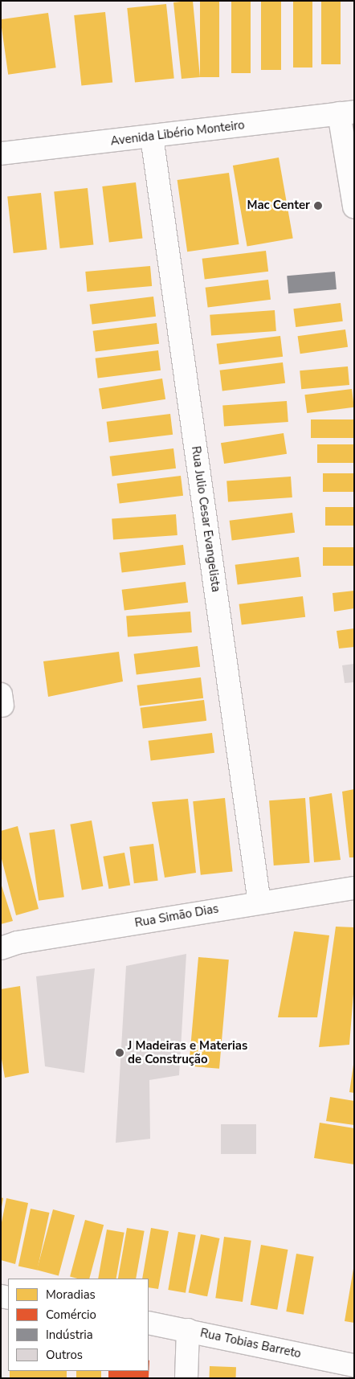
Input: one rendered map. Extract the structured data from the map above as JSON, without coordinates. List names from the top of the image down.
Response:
{
  "streets": {
    "street": [
      "Avenida Libério Monteiro",
      "Rua Julio Cesar Evangelista",
      "Rua Simão Dias",
      "Rua Tobias Barreto"
    ]
  },
  "crossings": [
    ["Avenida Libério Monteiro", "Rua Julio Cesar Evangelista"],
    ["Rua Julio Cesar Evangelista", "Rua Simão Dias"]
  ],
  "places": ["Mac Center", "J Madeiras e Materias de Construção"],
  "legend": [
    "Moradias",
    "Comércio",
    "Indústria",
    "Outros"
  ]
}
